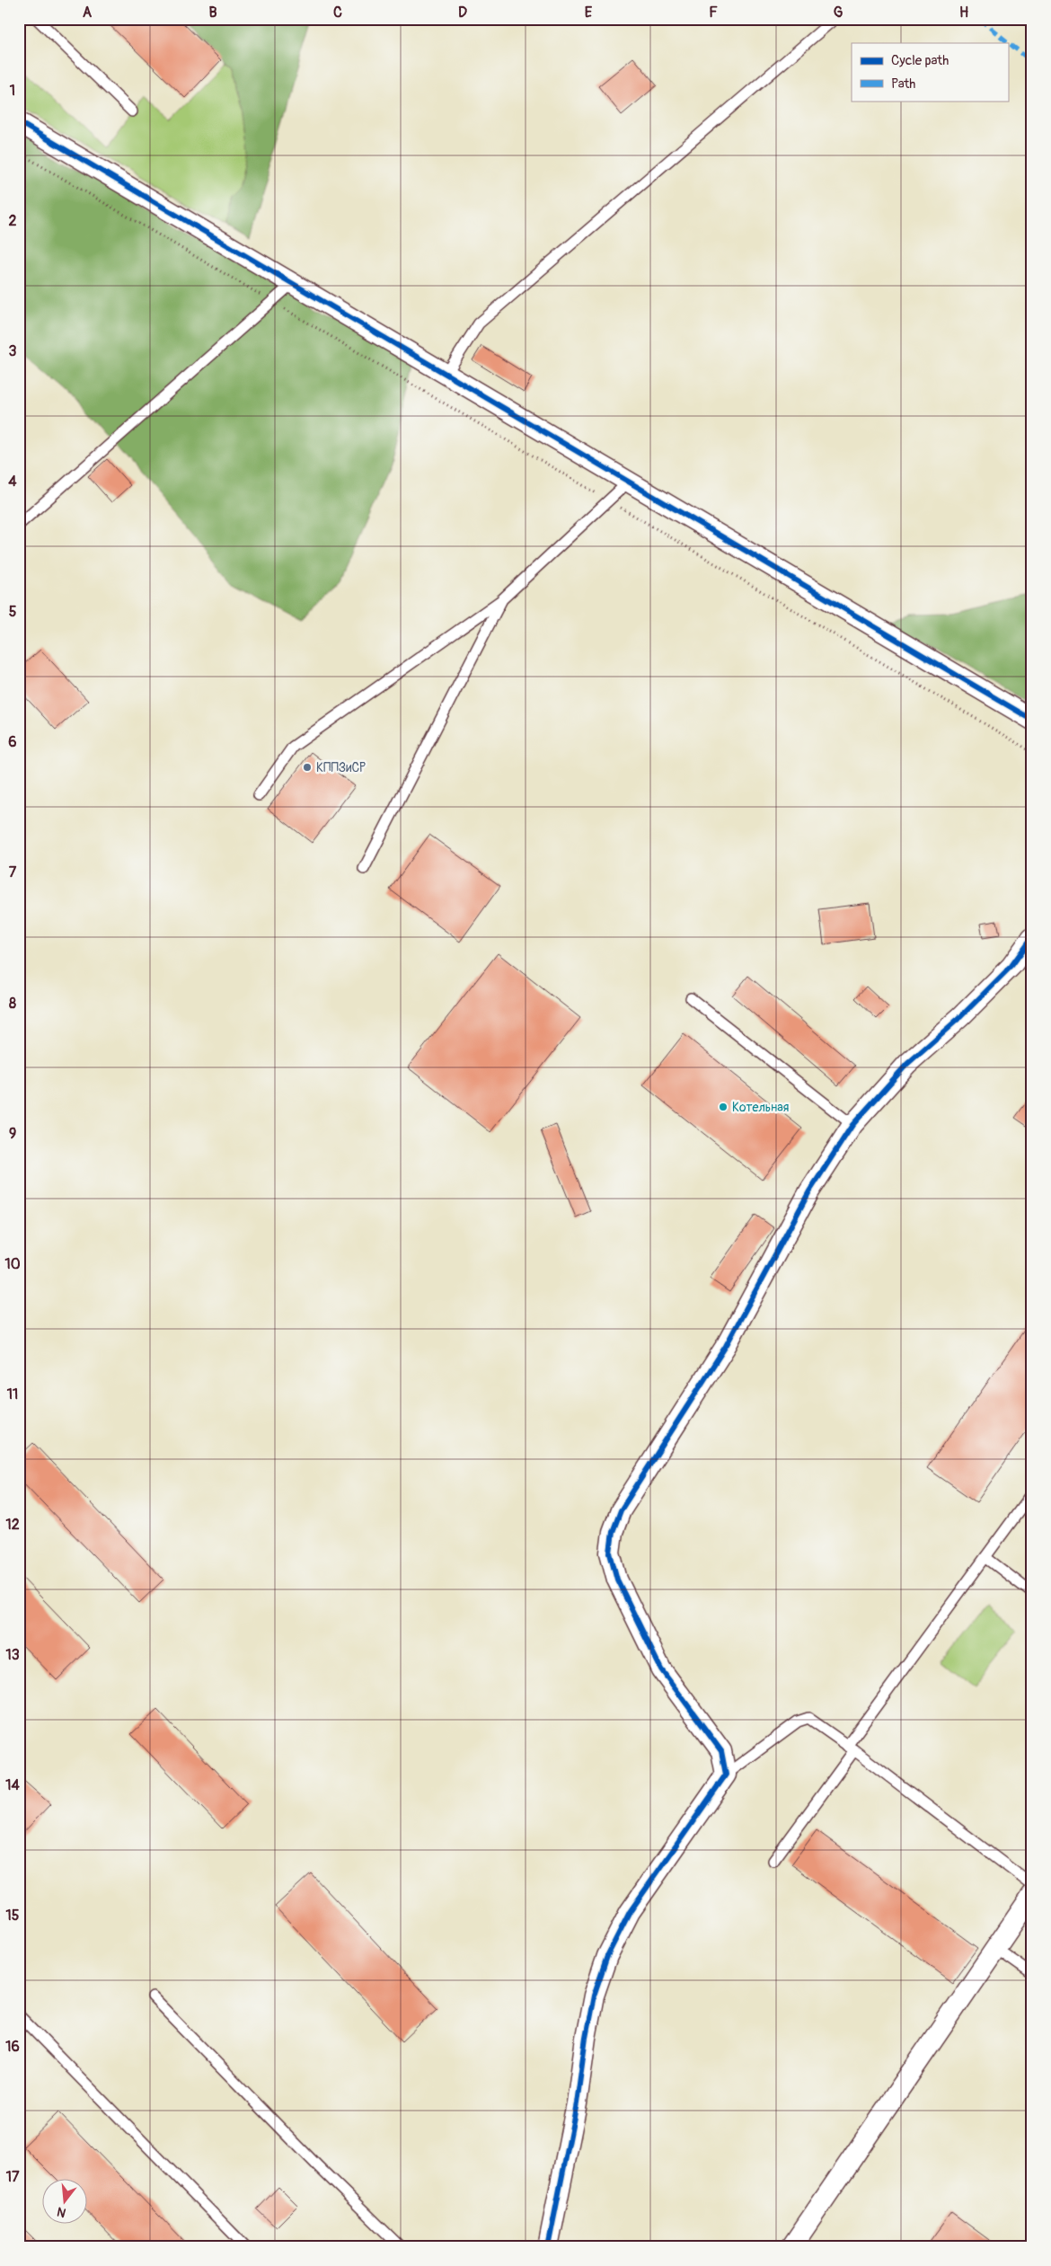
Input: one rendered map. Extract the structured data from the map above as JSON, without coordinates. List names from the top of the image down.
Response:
{
  "places": ["КППЗиСР", "Котельная"],
  "legend": ["Cycle path", "Path"],
  "north": "bottom",
  "grid": {
    "columns": [
      "A",
      "B",
      "C",
      "D",
      "E",
      "F",
      "G",
      "H"
    ],
    "rows": [
      "1",
      "2",
      "3",
      "4",
      "5",
      "6",
      "7",
      "8",
      "9",
      "10",
      "11",
      "12",
      "13",
      "14",
      "15",
      "16",
      "17"
    ]
  }
}
